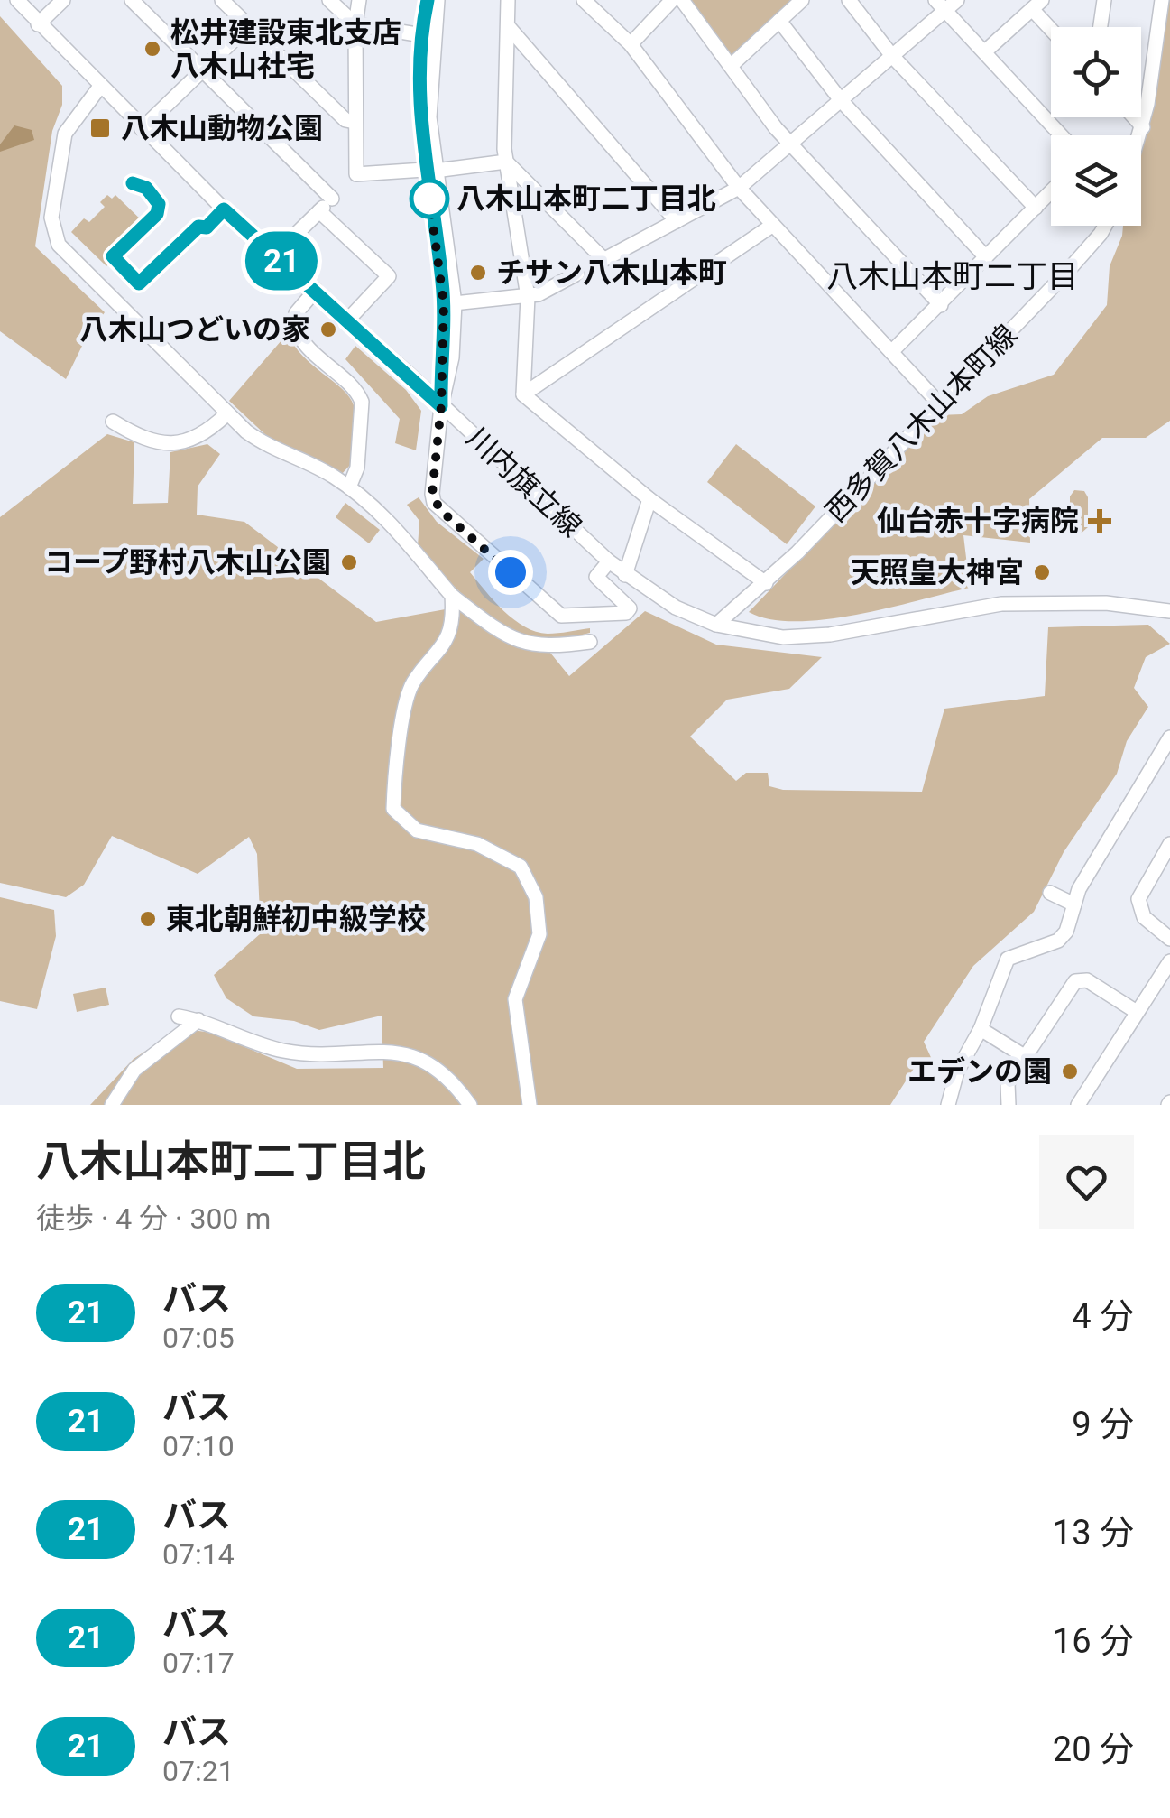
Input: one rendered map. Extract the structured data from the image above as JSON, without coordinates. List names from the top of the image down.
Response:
{
  "streets": {
    "street": ["西多賀八木山本町線", "川内旗立線"]
  },
  "crossings": [
    ["西多賀八木山本町線", "川内旗立線"]
  ],
  "districts": ["八木山本町二丁目"],
  "places": {
    "other": [
      "松井建設東北支店 八木山社宅",
      "八木山本町二丁目北",
      "チサン八木山本町",
      "八木山つどいの家",
      "コープ野村八木山公園",
      "天照皇大神宮",
      "東北朝鮮初中級学校",
      "エデンの園"
    ],
    "transit": ["八木山動物公園"],
    "health": ["仙台赤十字病院"]
  },
  "lines": ["bus line 21"],
  "page": {
    "on_map": "21",
    "heading": ["八木山本町二丁目北", "徒歩 · 4 分 · 300 m"],
    "list": [
      {
        "mark": "21",
        "name": "バス",
        "note": "07:05",
        "value": "4 分"
      },
      {
        "mark": "21",
        "name": "バス",
        "note": "07:10",
        "value": "9 分"
      },
      {
        "mark": "21",
        "name": "バス",
        "note": "07:14",
        "value": "13 分"
      },
      {
        "mark": "21",
        "name": "バス",
        "note": "07:17",
        "value": "16 分"
      },
      {
        "mark": "21",
        "name": "バス",
        "note": "07:21",
        "value": "20 分"
      }
    ]
  }
}
